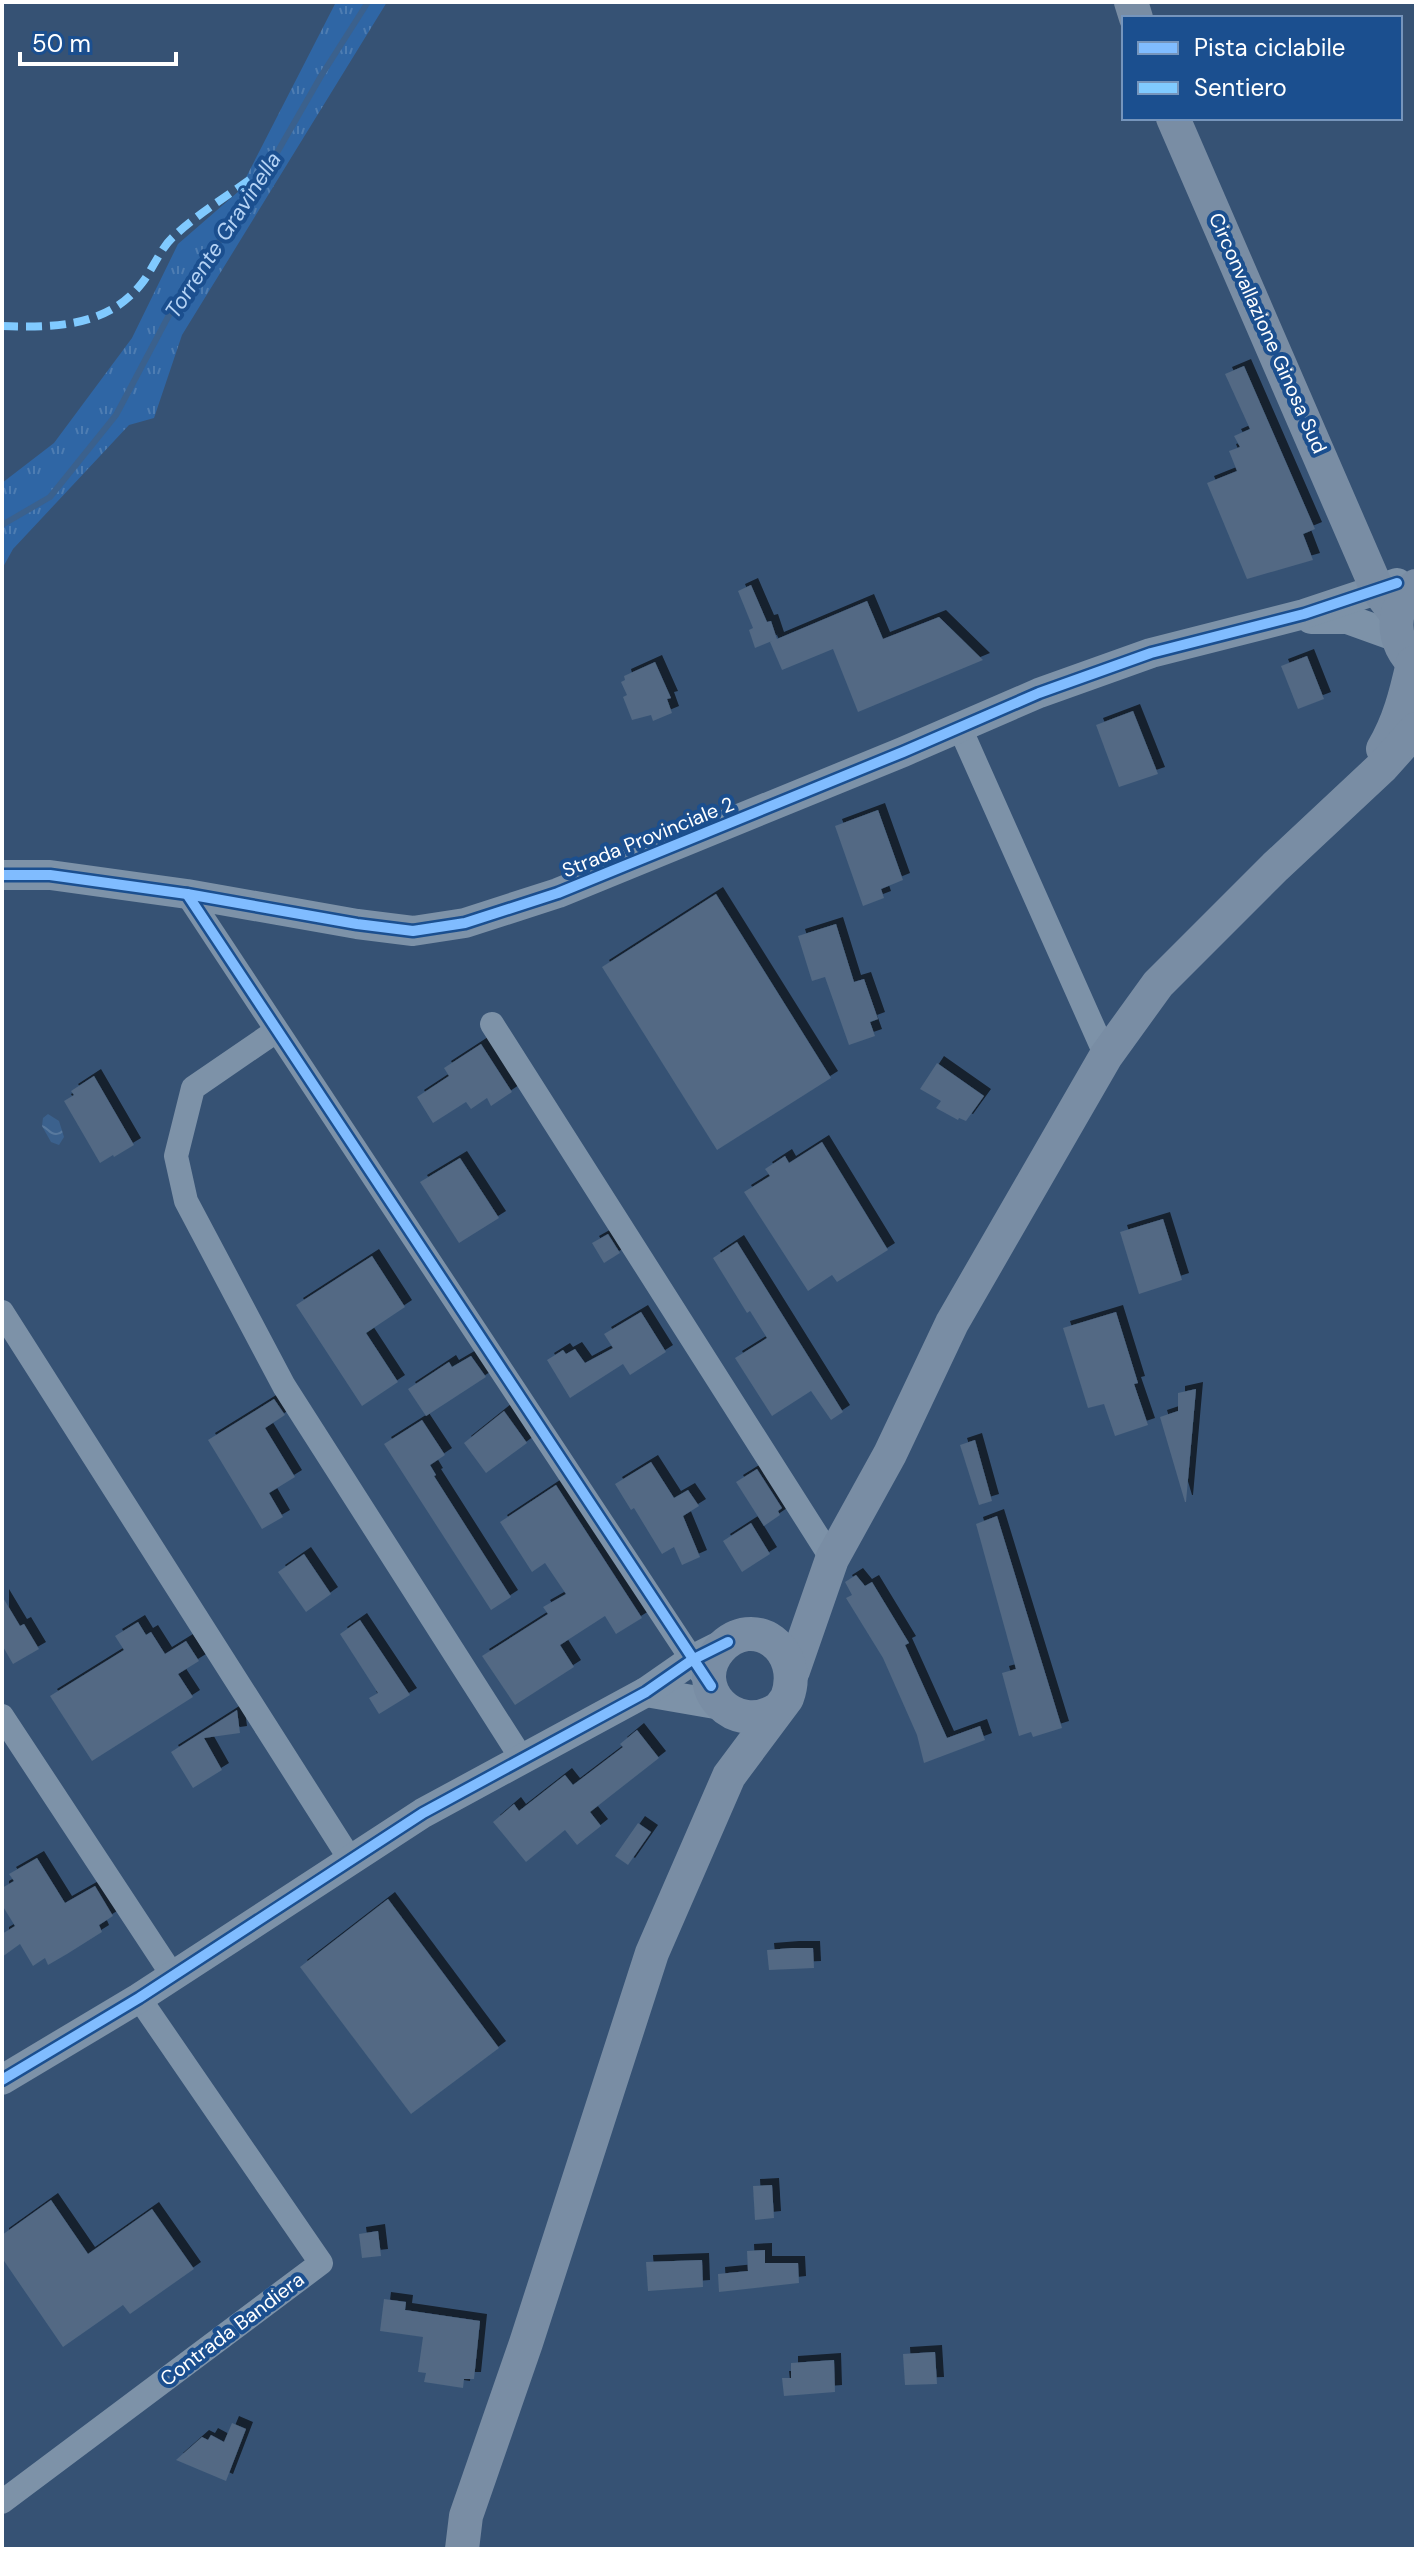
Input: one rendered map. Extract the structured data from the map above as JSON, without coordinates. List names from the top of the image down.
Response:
{
  "streets": {
    "main road": ["Circonvallazione Ginosa Sud"],
    "street": ["Strada Provinciale 2", "Contrada Bandiera"]
  },
  "water": ["Torrente Gravinella"],
  "legend": ["Pista ciclabile", "Sentiero"],
  "scale_bar": "50 m"
}
